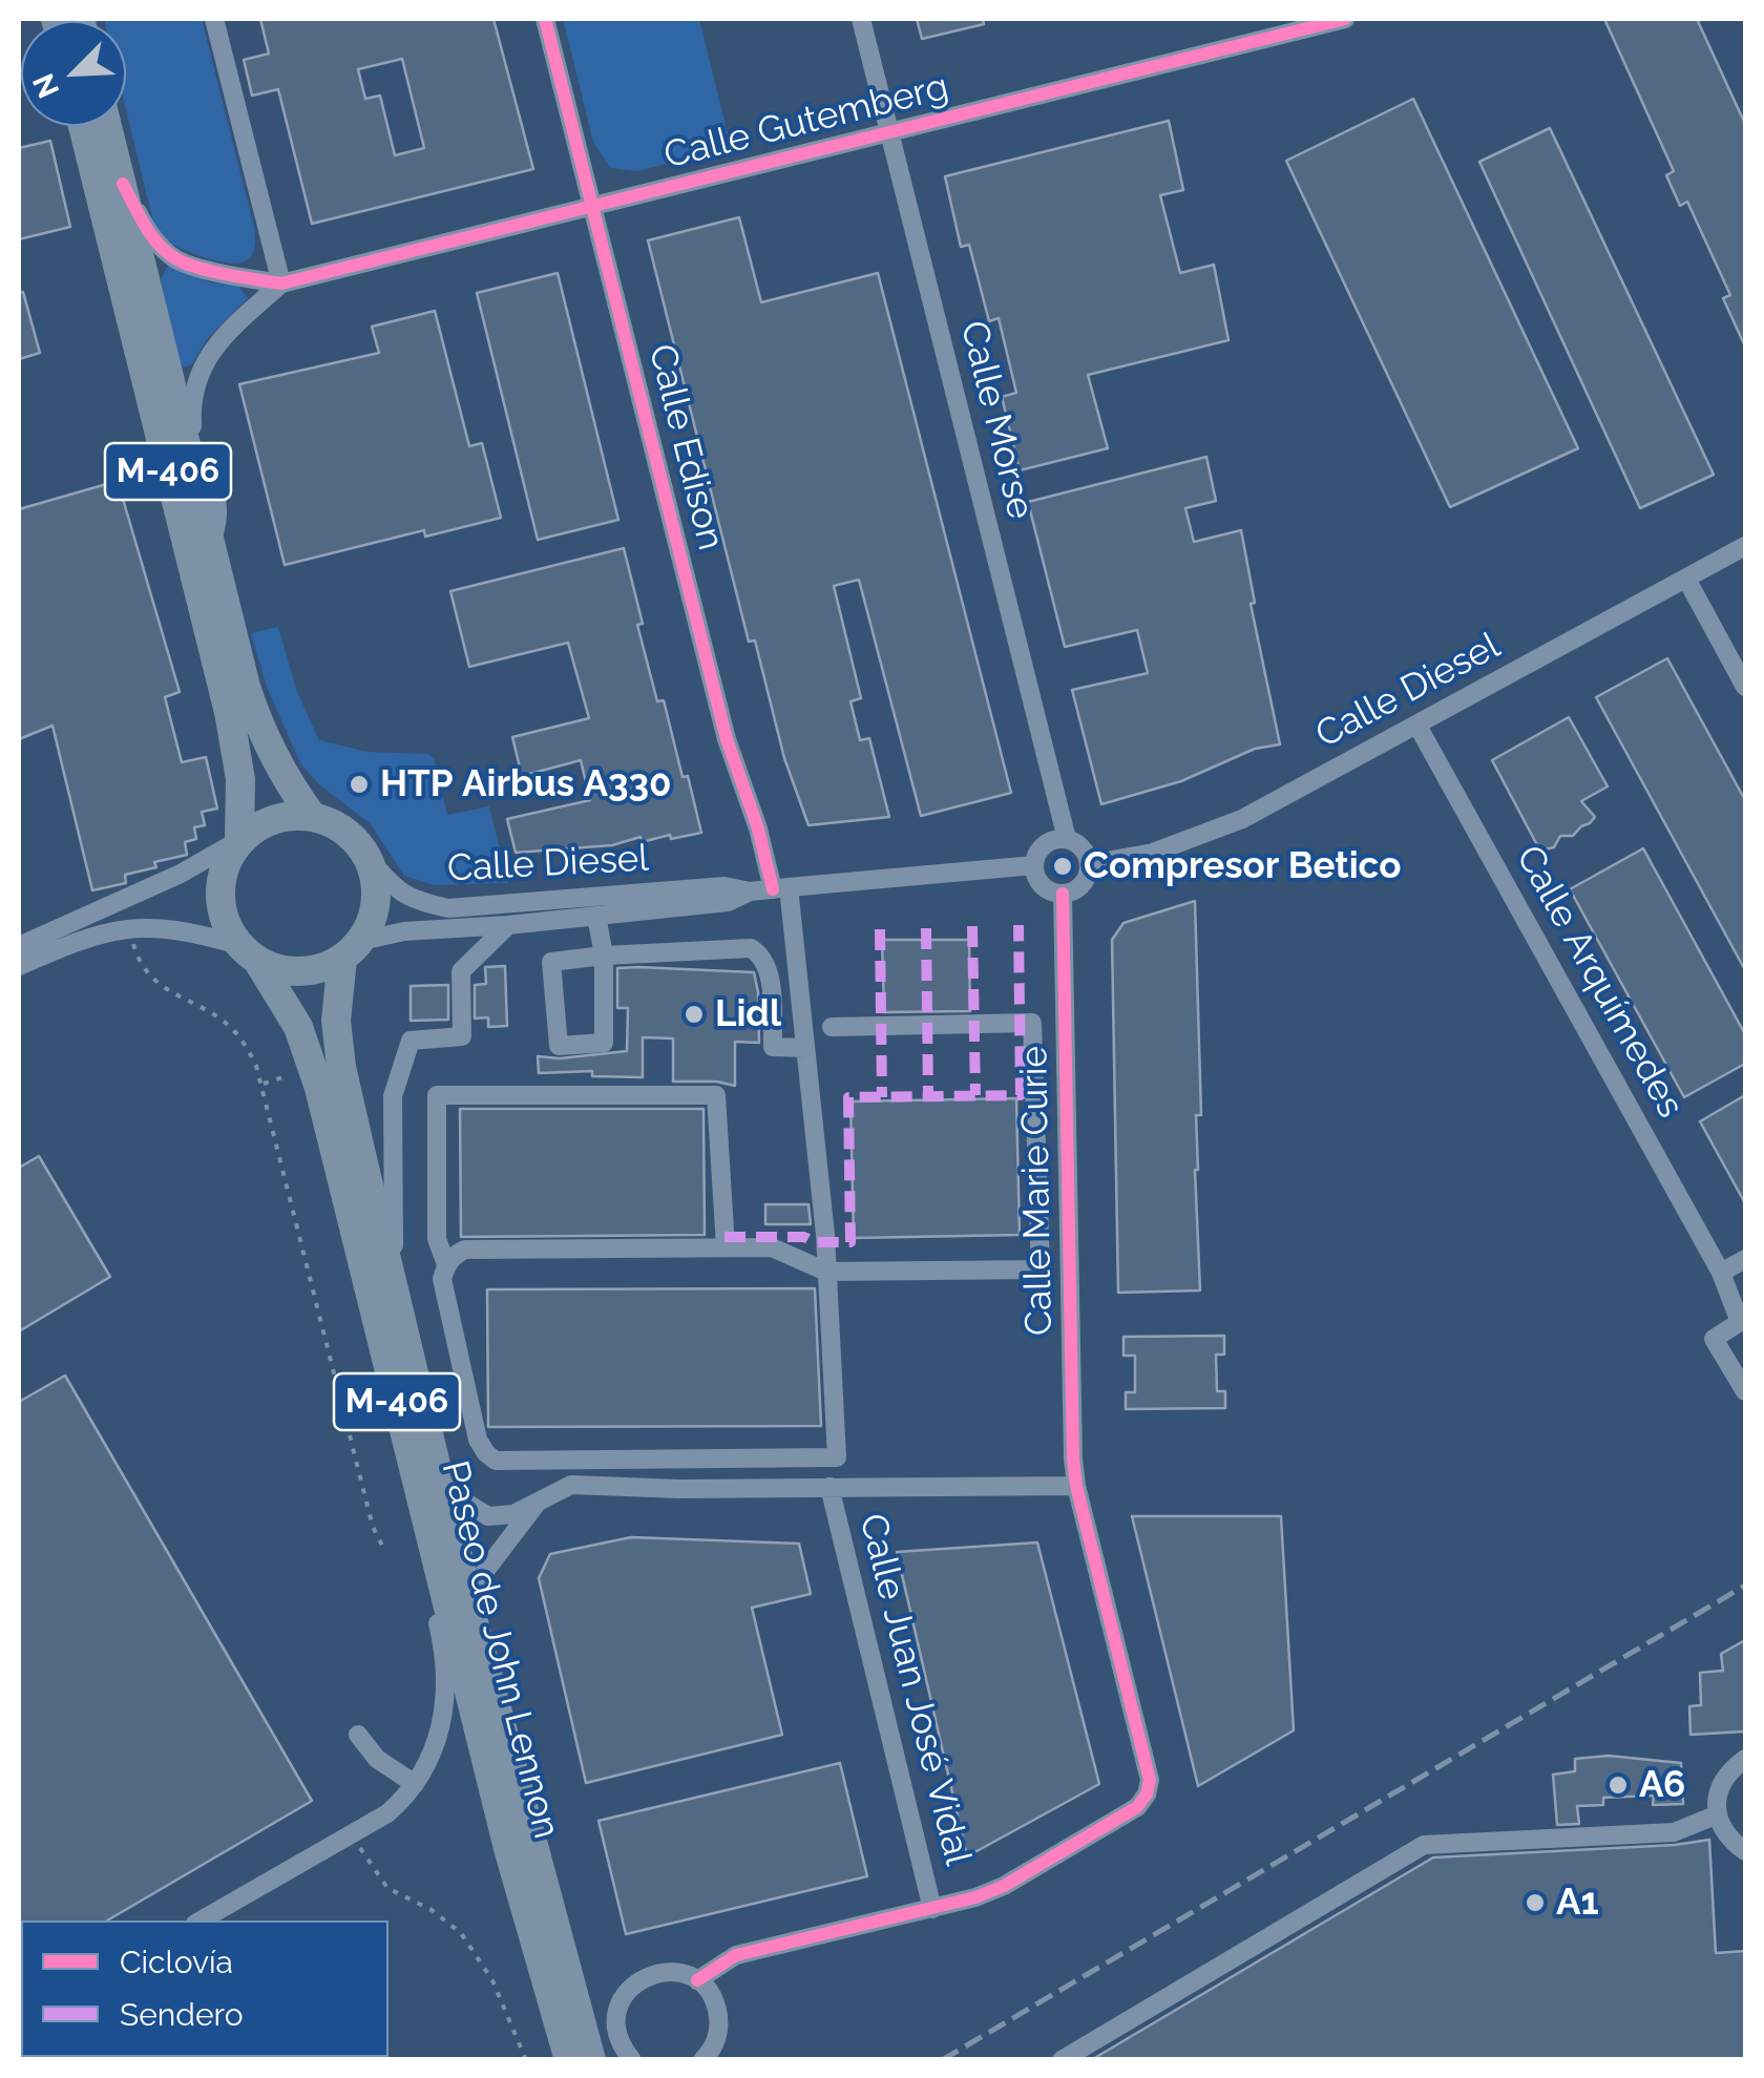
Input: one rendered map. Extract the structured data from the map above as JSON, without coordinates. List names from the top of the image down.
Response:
{
  "streets": {
    "highway": ["M-406", "Paseo de John Lennon"],
    "street": [
      "Calle Gutemberg",
      "Calle Morse",
      "Calle Edison",
      "Calle Diesel",
      "Calle Arquímedes",
      "Calle Marie Curie",
      "Calle Juan José Vidal"
    ]
  },
  "crossings": [
    ["Calle Gutemberg", "Calle Morse"],
    ["Calle Gutemberg", "Calle Edison"],
    ["Calle Morse", "Calle Diesel"],
    ["Calle Morse", "Calle Marie Curie"],
    ["Calle Edison", "Calle Diesel"],
    ["M-406", "Calle Diesel"],
    ["M-406", "Paseo de John Lennon"],
    ["Calle Diesel", "Calle Arquímedes"],
    ["Calle Diesel", "Calle Marie Curie"],
    ["Calle Diesel", "Paseo de John Lennon"],
    ["Calle Marie Curie", "Calle Juan José Vidal"]
  ],
  "places": [
    "HTP Airbus A330",
    "Compresor Betico",
    "Lidl",
    "A6",
    "A1"
  ],
  "legend": ["Ciclovía", "Sendero"],
  "north": "bottom left"
}
